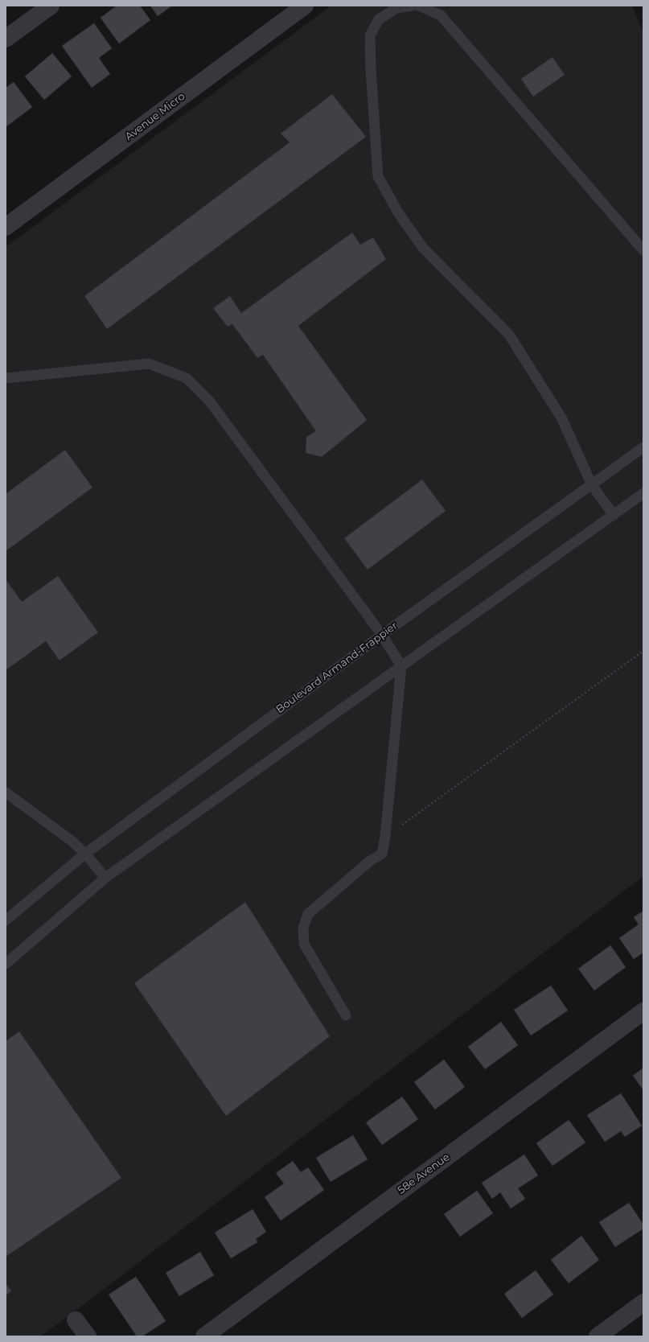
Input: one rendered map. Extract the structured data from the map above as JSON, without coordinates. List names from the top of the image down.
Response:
{
  "streets": {
    "street": ["Avenue Micro", "58e Avenue"],
    "lane": ["Boulevard Armand-Frappier"]
  }
}
